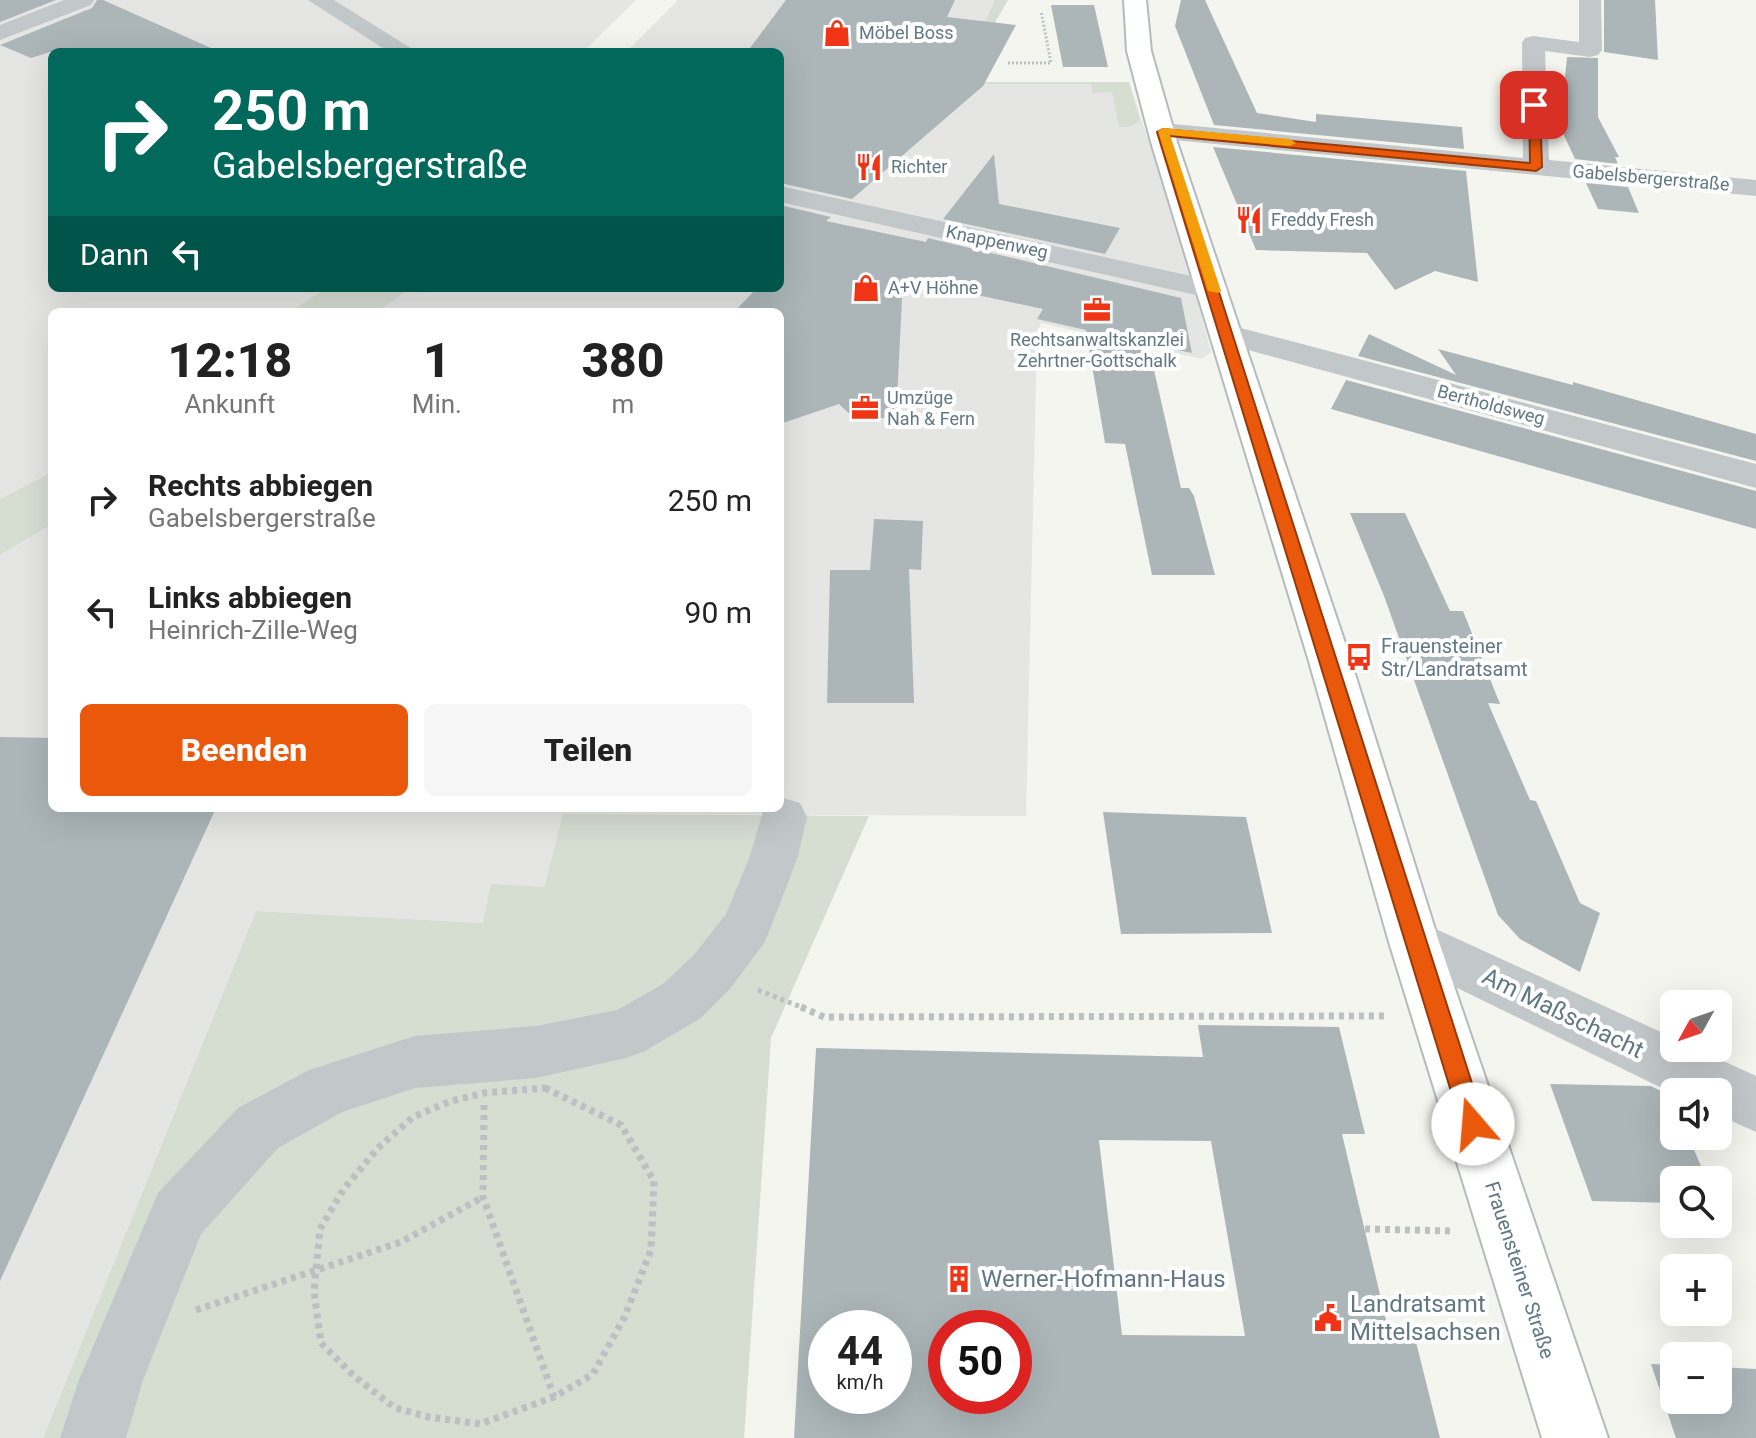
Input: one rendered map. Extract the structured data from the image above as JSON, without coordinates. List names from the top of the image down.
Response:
{
  "streets": {
    "main road": ["Frauensteiner Straße"],
    "street": [
      "Gabelsbergerstraße",
      "Knappenweg",
      "Bertholdsweg",
      "Am Maßschacht"
    ]
  },
  "crossings": [
    ["Gabelsbergerstraße", "Frauensteiner Straße"],
    ["Knappenweg", "Frauensteiner Straße"],
    ["Bertholdsweg", "Frauensteiner Straße"],
    ["Am Maßschacht", "Frauensteiner Straße"]
  ],
  "places": {
    "shop": ["Möbel Boss", "A+V Höhne"],
    "restaurant": ["Richter", "Freddy Fresh"],
    "office": ["Rechtsanwaltskanzlei Zehrtner-Gottschalk", "Umzüge Nah & Fern"],
    "bus stop": ["Frauensteiner Str/Landratsamt"],
    "building": ["Werner-Hofmann-Haus"],
    "public building": ["Landratsamt Mittelsachsen"]
  },
  "north": "bottom left",
  "page": {
    "turn": ["250 m", "Gabelsbergerstraße"],
    "then": "Dann",
    "eta": [
      "12:18",
      "Ankunft",
      "1",
      "Min.",
      "380",
      "m"
    ],
    "list": [
      {
        "name": "Rechts abbiegen",
        "note": "Gabelsbergerstraße",
        "value": "250 m"
      },
      {
        "name": "Links abbiegen",
        "note": "Heinrich-Zille-Weg",
        "value": "90 m"
      }
    ],
    "buttons": ["Beenden", "Teilen"],
    "map_buttons": ["+", "−"],
    "speed": "44 km/h",
    "limit": "50"
  }
}
